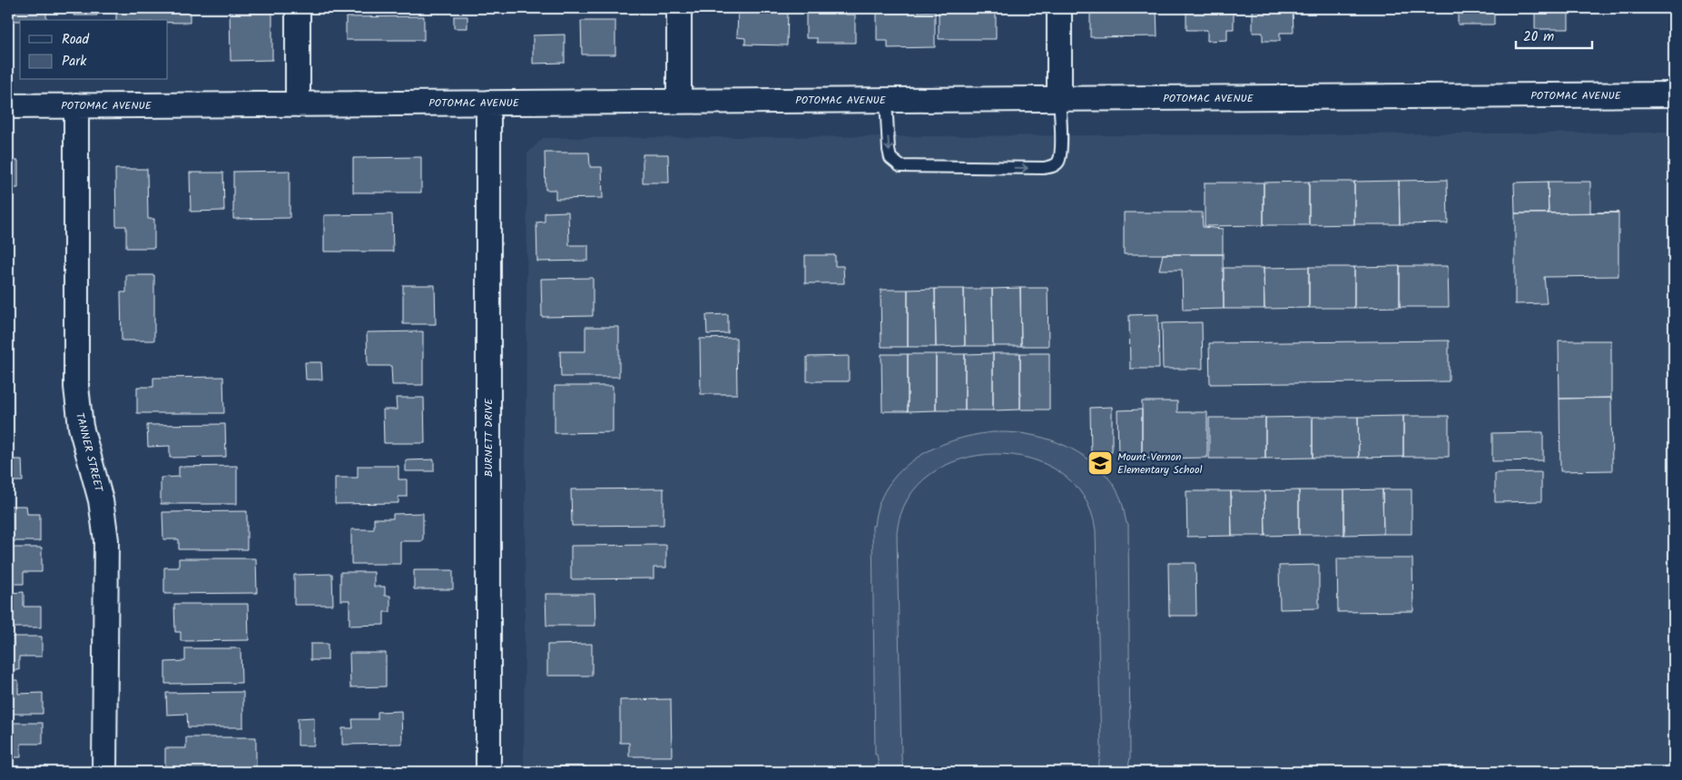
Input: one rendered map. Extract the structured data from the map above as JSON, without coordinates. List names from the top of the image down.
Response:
{
  "streets": {
    "street": ["POTOMAC AVENUE", "BURNETT DRIVE", "TANNER STREET"]
  },
  "crossings": [
    ["POTOMAC AVENUE", "BURNETT DRIVE"],
    ["POTOMAC AVENUE", "TANNER STREET"]
  ],
  "places": {
    "school or university": ["Mount Vernon Elementary School"]
  },
  "legend": ["Road", "Park"],
  "scale_bar": "20 m"
}
